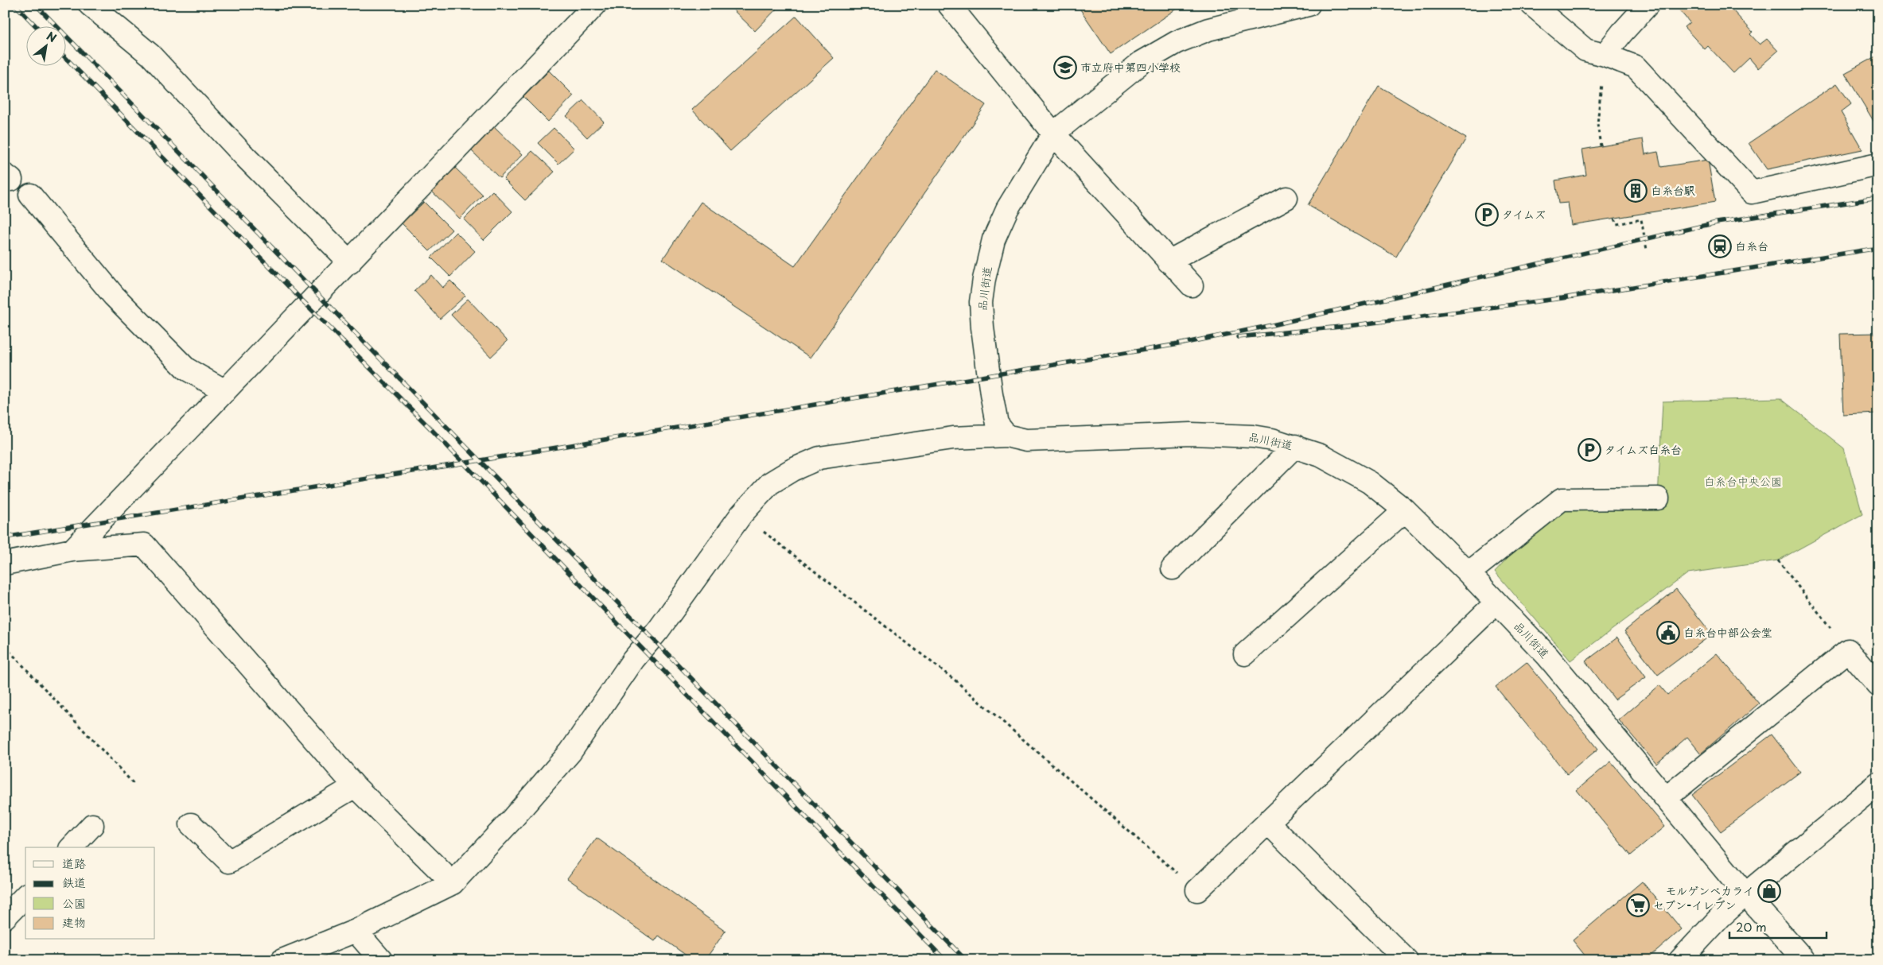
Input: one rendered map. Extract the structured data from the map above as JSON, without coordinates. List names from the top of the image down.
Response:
{
  "streets": {
    "street": ["品川街道"]
  },
  "parks": ["白糸台中央公園"],
  "places": {
    "school or university": ["市立府中第四小学校"],
    "building": ["白糸台駅"],
    "parking": ["タイムズ", "タイムズ白糸台"],
    "station": ["白糸台"],
    "public building": ["白糸台中部公会堂"],
    "shop": ["モルゲンベカライ"],
    "supermarket": ["セブン-イレブン"]
  },
  "legend": [
    "道路",
    "鉄道",
    "公園",
    "建物"
  ],
  "scale_bar": "20 m",
  "north": "top right"
}
